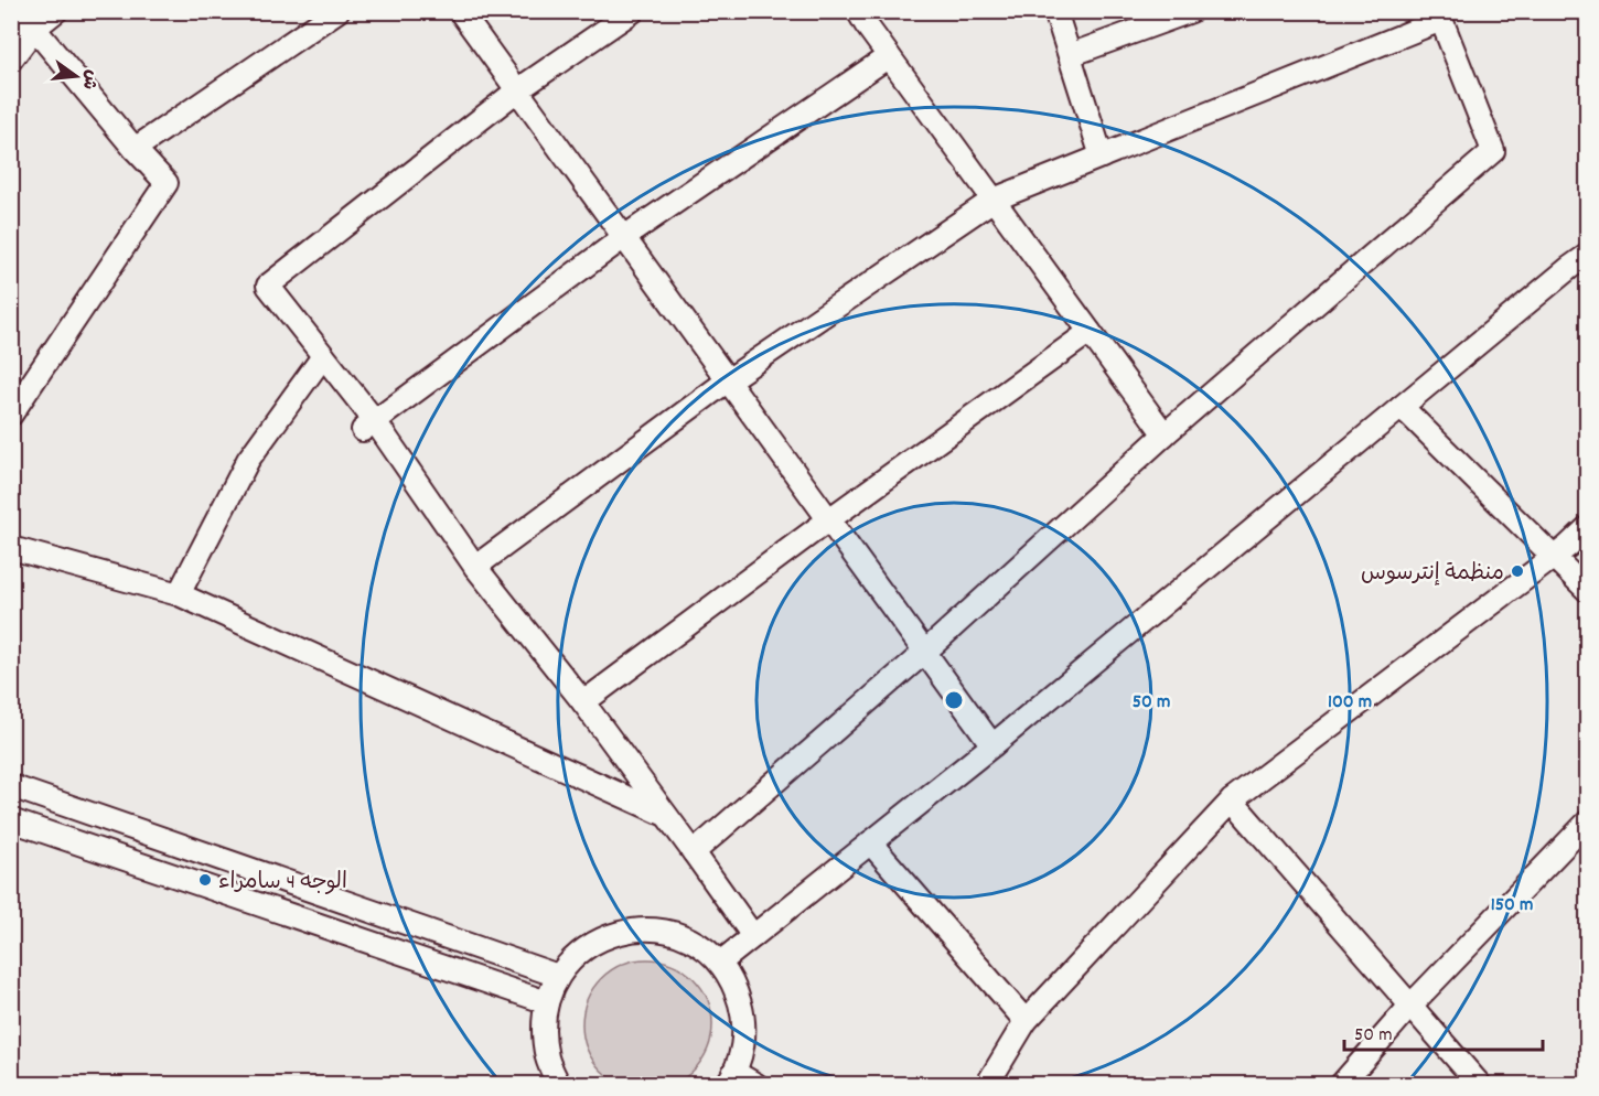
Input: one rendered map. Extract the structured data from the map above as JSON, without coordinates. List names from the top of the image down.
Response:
{
  "places": ["منظمة إنترسوس", "الوجه 4 سامراء"],
  "scale_bar": "50 m",
  "north": "right",
  "rings": ["50 m", "100 m", "150 m"]
}
